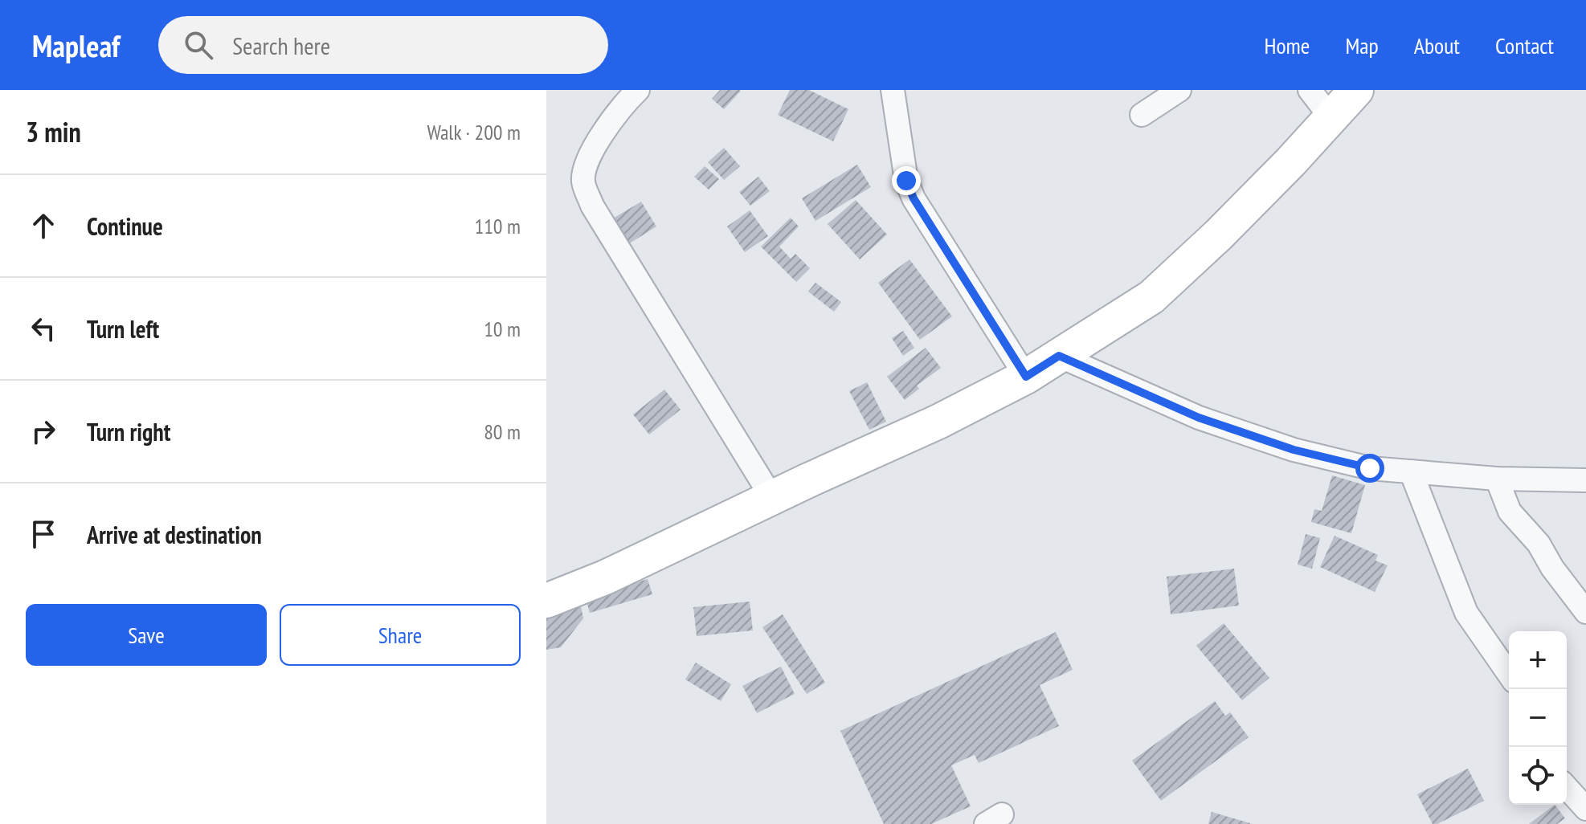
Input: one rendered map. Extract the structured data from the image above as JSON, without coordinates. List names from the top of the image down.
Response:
{
  "page": {
    "header": "Mapleaf",
    "search": "Search here",
    "nav": [
      "Home",
      "Map",
      "About",
      "Contact"
    ],
    "heading": ["3 min", "Walk · 200 m"],
    "list": [
      ["Continue", "110 m"],
      ["Turn left", "10 m"],
      ["Turn right", "80 m"],
      "Arrive at destination"
    ],
    "buttons": ["Save", "Share"],
    "map_buttons": ["+", "−"]
  }
}
